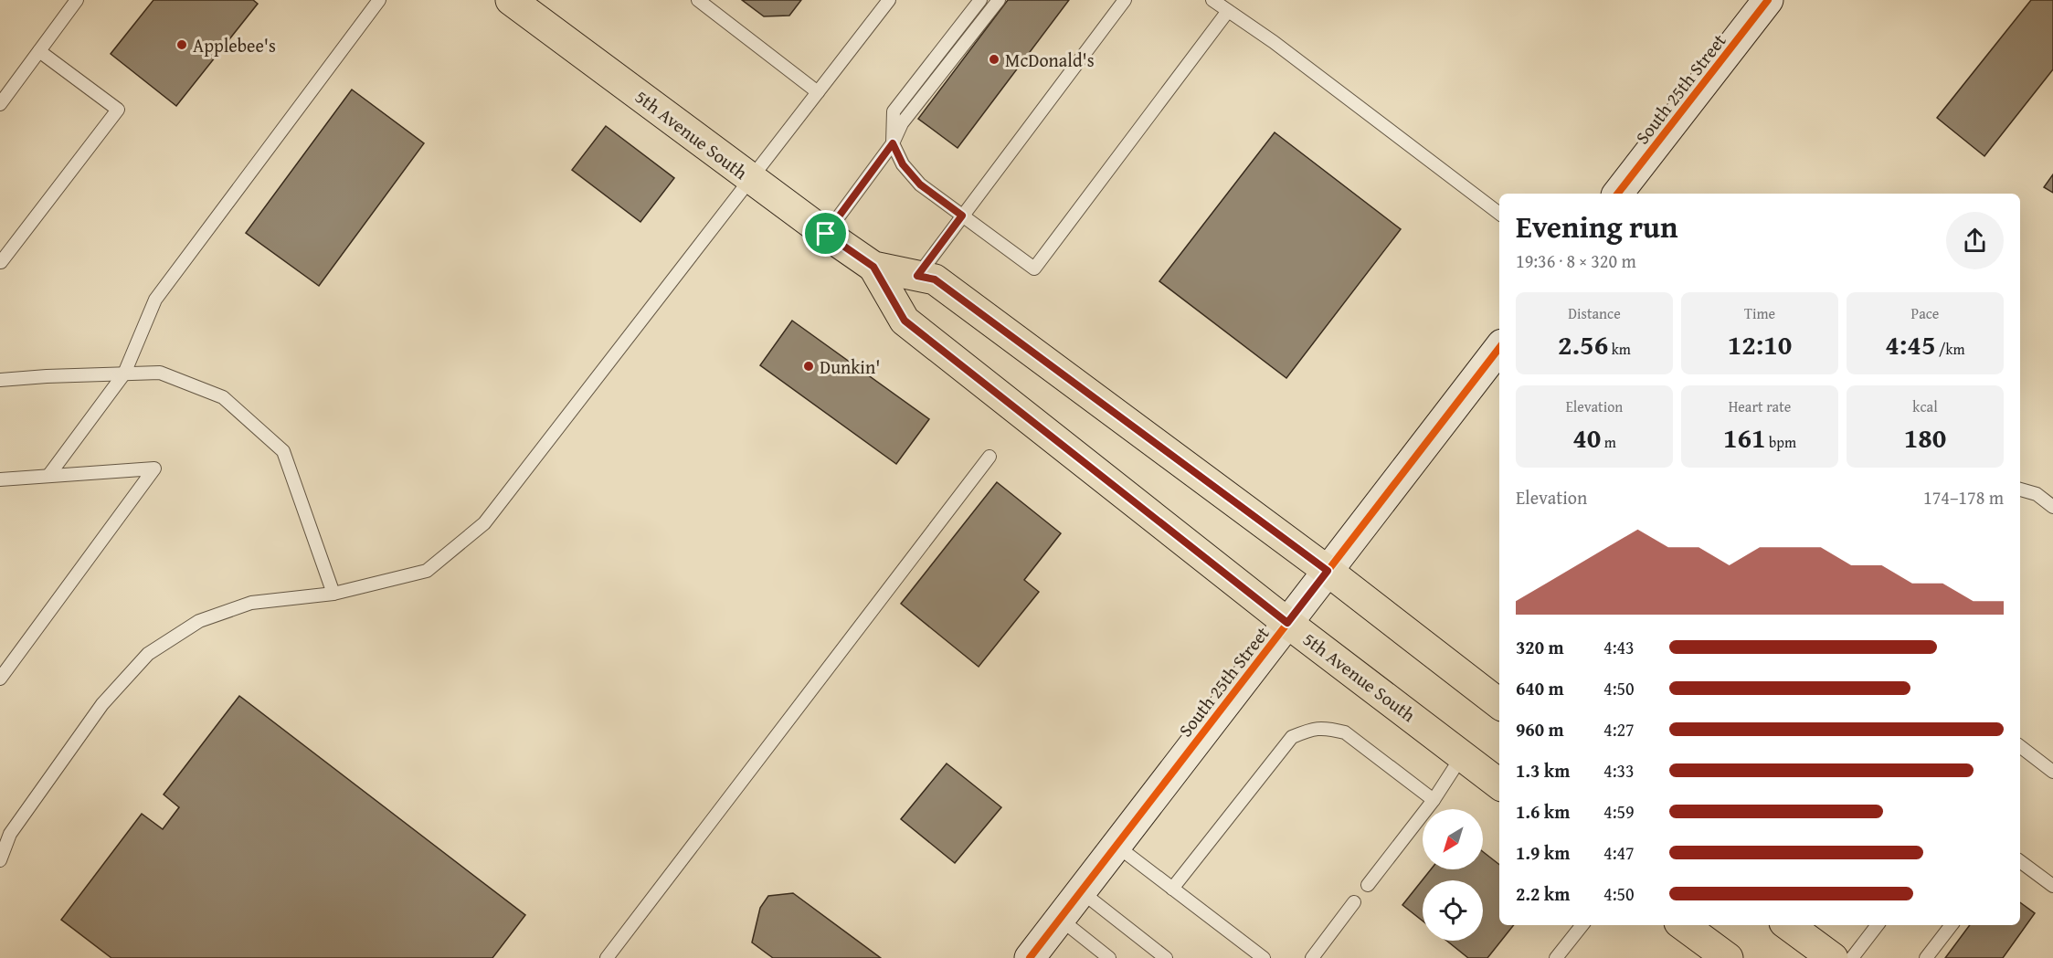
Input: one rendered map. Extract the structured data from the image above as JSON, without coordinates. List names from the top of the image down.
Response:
{
  "streets": {
    "main road": ["5th Avenue South"],
    "street": ["South 25th Street"]
  },
  "crossings": [
    ["South 25th Street", "5th Avenue South"]
  ],
  "places": ["Applebee's", "McDonald's", "Dunkin'"],
  "north": "bottom left",
  "page": {
    "heading": ["Evening run", "19:36 · 8 × 320 m"],
    "stats": [
      ["Distance", "2.56 km"],
      ["Time", "12:10"],
      ["Pace", "4:45 /km"],
      ["Elevation", "40 m"],
      ["Heart rate", "161 bpm"],
      ["kcal", "180"]
    ],
    "chart": ["Elevation", "174–178 m"],
    "list": [
      {
        "name": "320 m",
        "note": "4:43"
      },
      {
        "name": "640 m",
        "note": "4:50"
      },
      {
        "name": "960 m",
        "note": "4:27"
      },
      {
        "name": "1.3 km",
        "note": "4:33"
      },
      {
        "name": "1.6 km",
        "note": "4:59"
      },
      {
        "name": "1.9 km",
        "note": "4:47"
      },
      {
        "name": "2.2 km",
        "note": "4:50"
      }
    ]
  }
}
